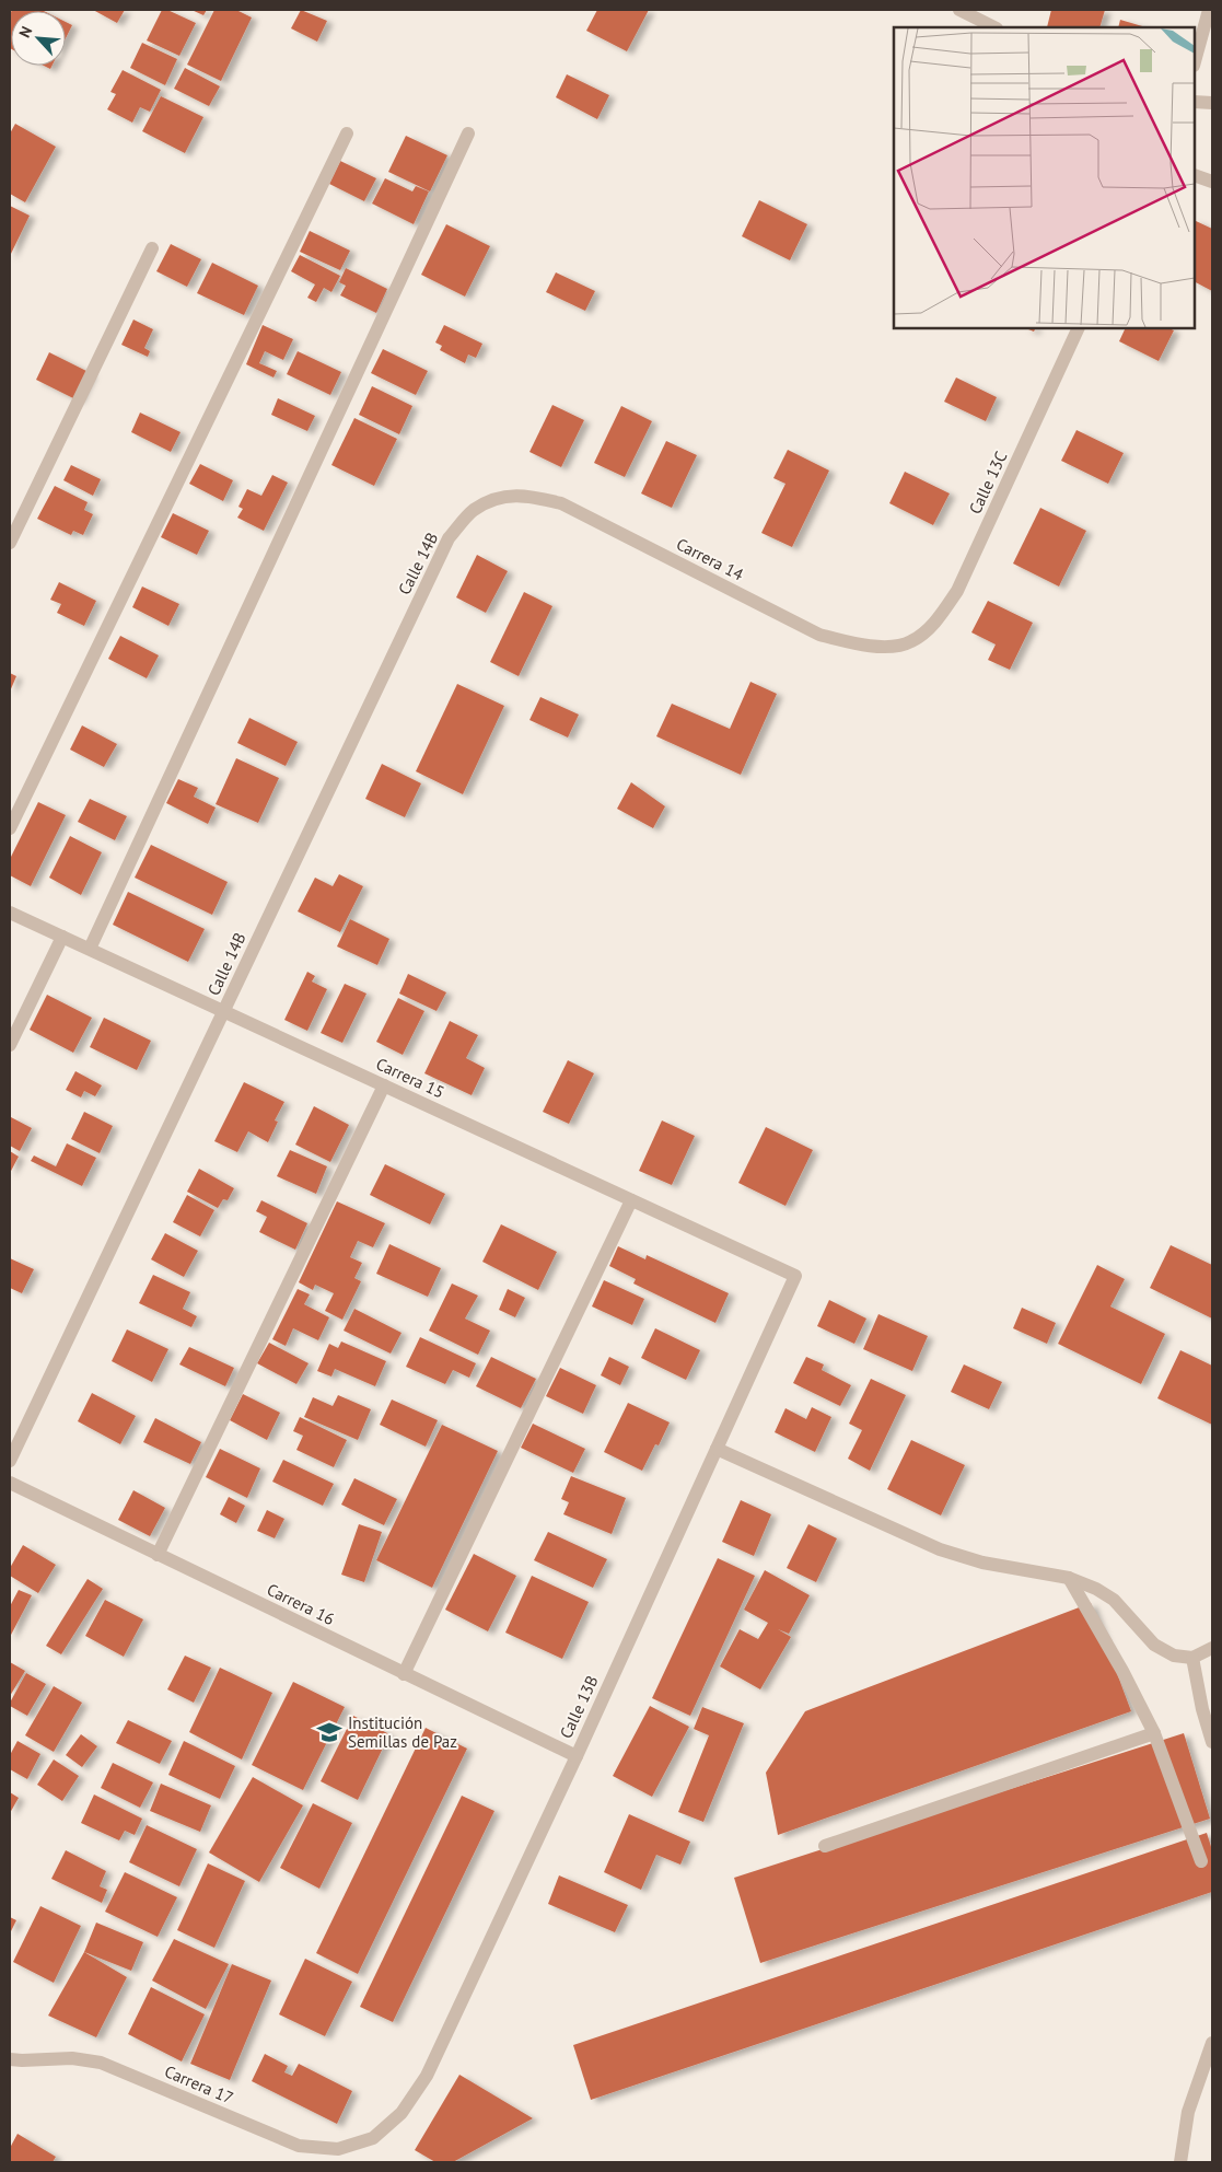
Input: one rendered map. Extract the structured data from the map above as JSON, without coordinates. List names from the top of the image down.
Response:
{
  "streets": {
    "street": [
      "Calle 13C",
      "Carrera 14",
      "Calle 14B",
      "Carrera 15",
      "Carrera 16",
      "Calle 13B",
      "Carrera 17"
    ]
  },
  "crossings": [
    ["Calle 13C", "Carrera 14"],
    ["Carrera 14", "Calle 14B"],
    ["Calle 14B", "Carrera 15"],
    ["Carrera 15", "Calle 13B"],
    ["Carrera 16", "Calle 13B"],
    ["Calle 13B", "Carrera 17"]
  ],
  "places": {
    "school or university": ["Institución Semillas de Paz"]
  },
  "north": "top left"
}
